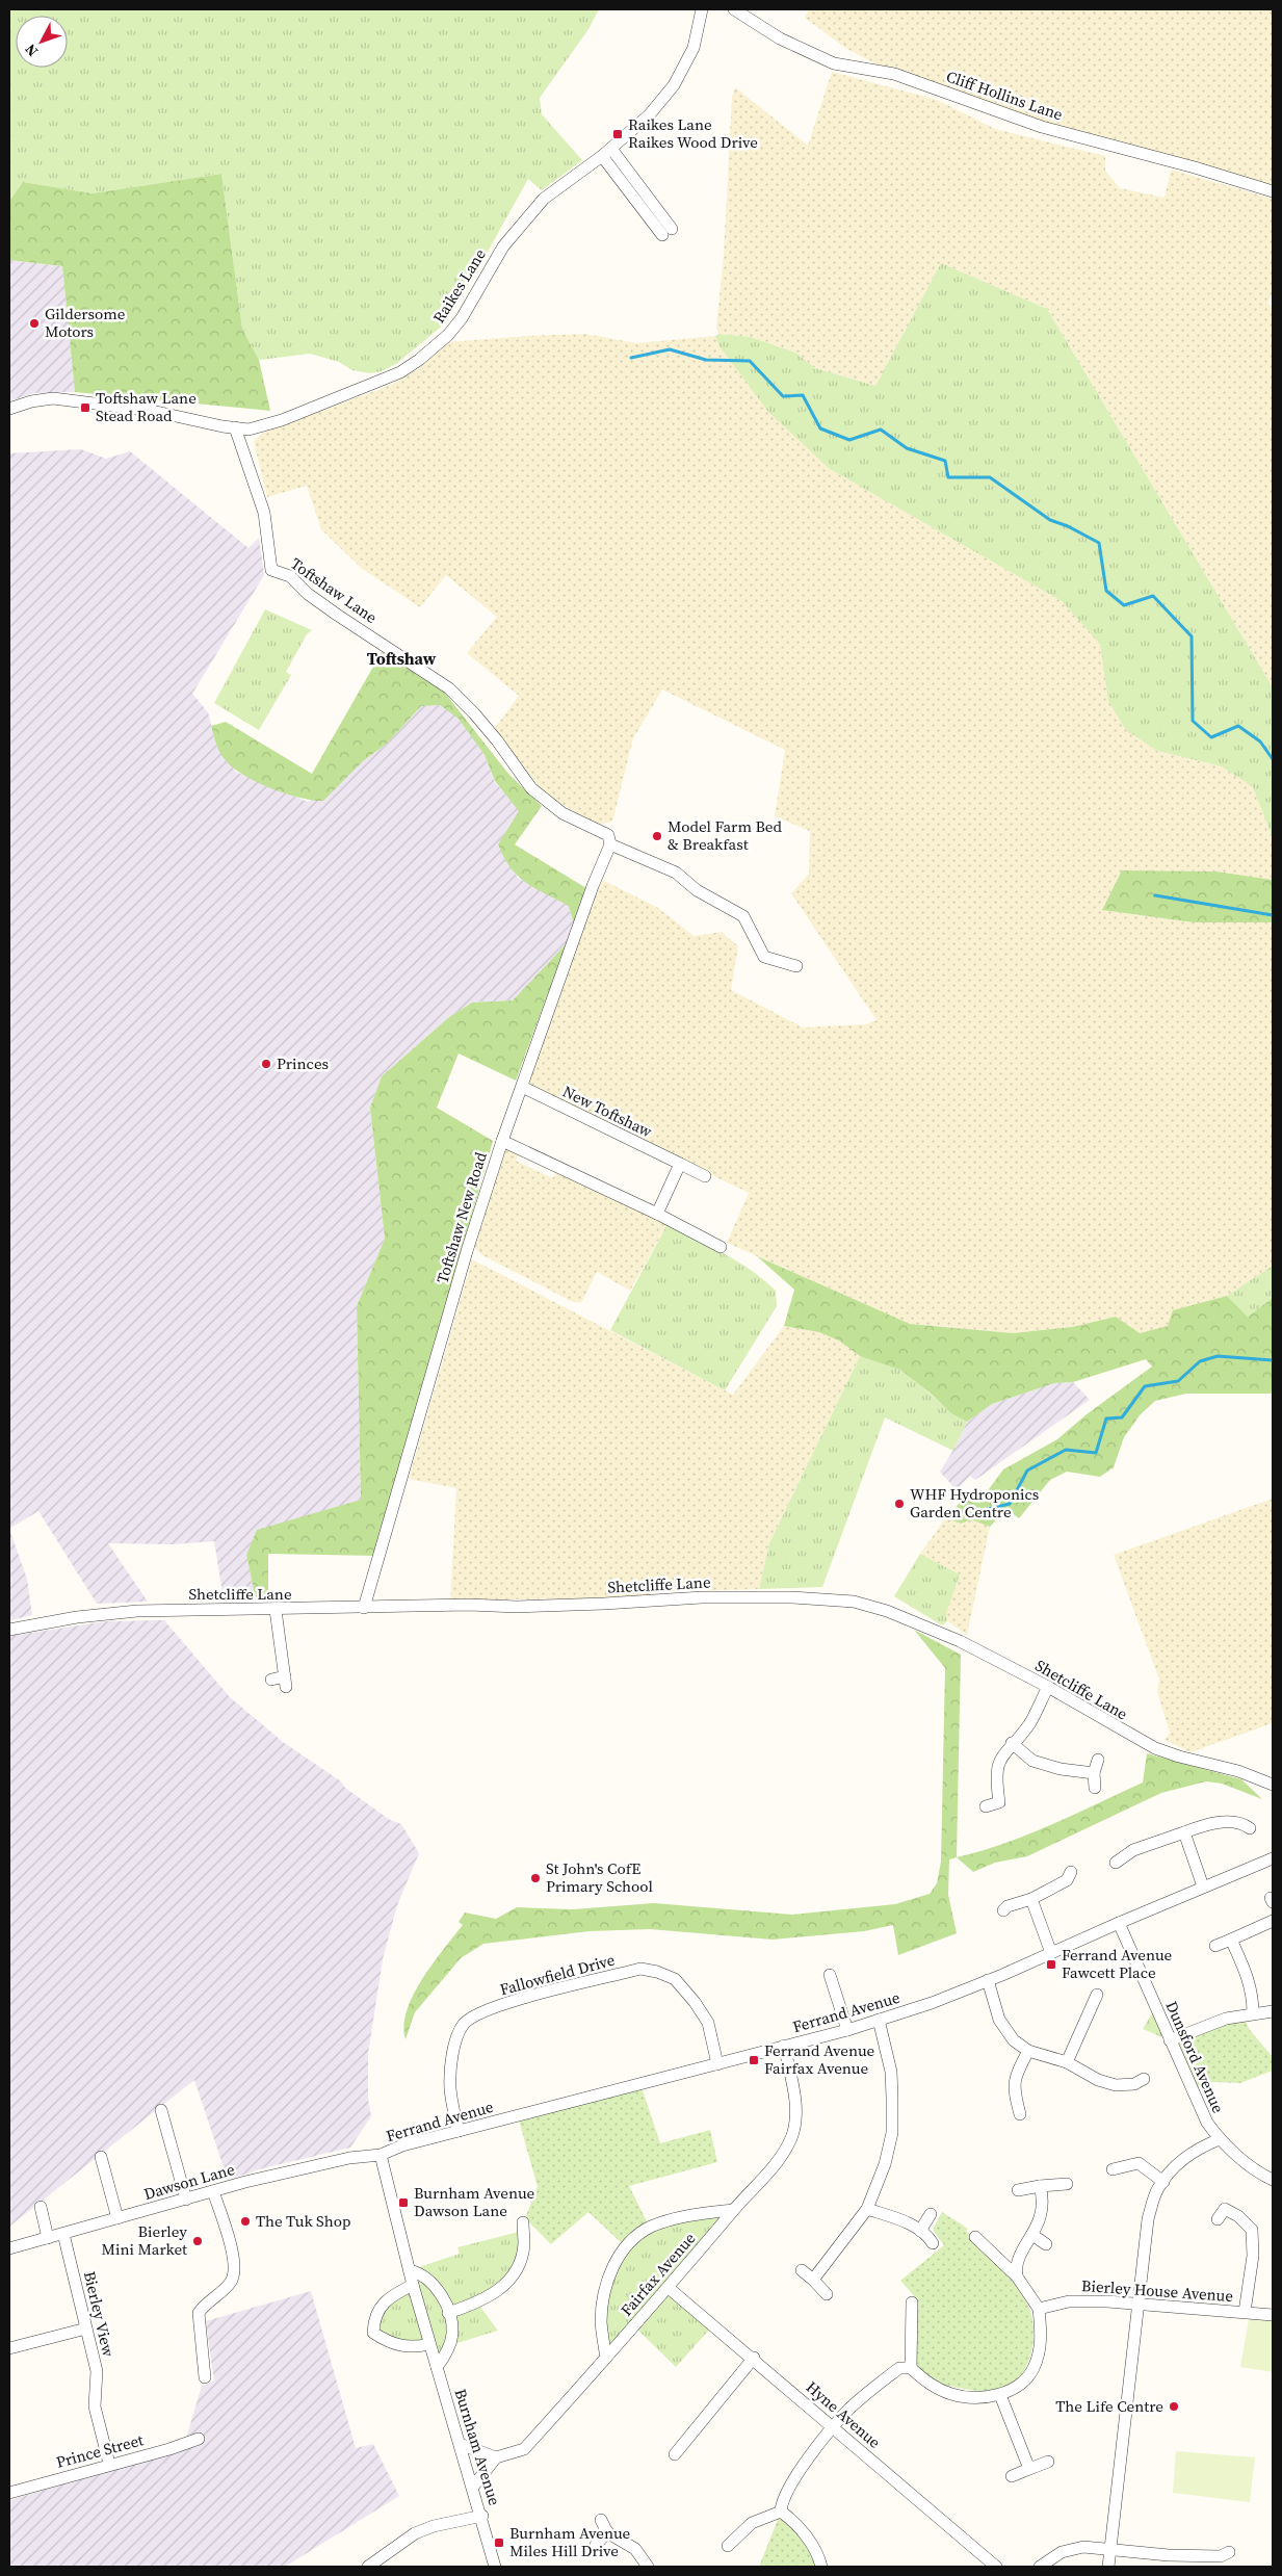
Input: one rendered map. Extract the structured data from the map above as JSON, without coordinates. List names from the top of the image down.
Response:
{
  "streets": {
    "street": [
      "Cliff Hollins Lane",
      "Raikes Lane",
      "Toftshaw Lane",
      "New Toftshaw",
      "Toftshaw New Road",
      "Shetcliffe Lane",
      "Fallowfield Drive",
      "Ferrand Avenue",
      "Dunsford Avenue",
      "Dawson Lane",
      "Fairfax Avenue",
      "Bierley House Avenue",
      "Bierley View",
      "Hyne Avenue",
      "Burnham Avenue",
      "Prince Street"
    ]
  },
  "crossings": [
    ["Raikes Lane", "Toftshaw Lane"],
    ["Toftshaw Lane", "Toftshaw New Road"],
    ["New Toftshaw", "Toftshaw New Road"],
    ["Toftshaw New Road", "Shetcliffe Lane"],
    ["Fallowfield Drive", "Ferrand Avenue"],
    ["Ferrand Avenue", "Dunsford Avenue"],
    ["Ferrand Avenue", "Dawson Lane"],
    ["Ferrand Avenue", "Fairfax Avenue"],
    ["Ferrand Avenue", "Burnham Avenue"],
    ["Dawson Lane", "Bierley View"],
    ["Dawson Lane", "Burnham Avenue"],
    ["Fairfax Avenue", "Hyne Avenue"],
    ["Bierley View", "Prince Street"]
  ],
  "districts": ["Toftshaw"],
  "places": {
    "transit": [
      "Raikes Lane Raikes Wood Drive",
      "Toftshaw Lane Stead Road",
      "Ferrand Avenue Fawcett Place",
      "Ferrand Avenue Fairfax Avenue",
      "Burnham Avenue Dawson Lane",
      "Burnham Avenue Miles Hill Drive"
    ],
    "other": [
      "Gildersome Motors",
      "Model Farm Bed & Breakfast",
      "Princes",
      "WHF Hydroponics Garden Centre",
      "St John's CofE Primary School",
      "The Tuk Shop",
      "Bierley Mini Market",
      "The Life Centre"
    ]
  },
  "north": "bottom left"
}
